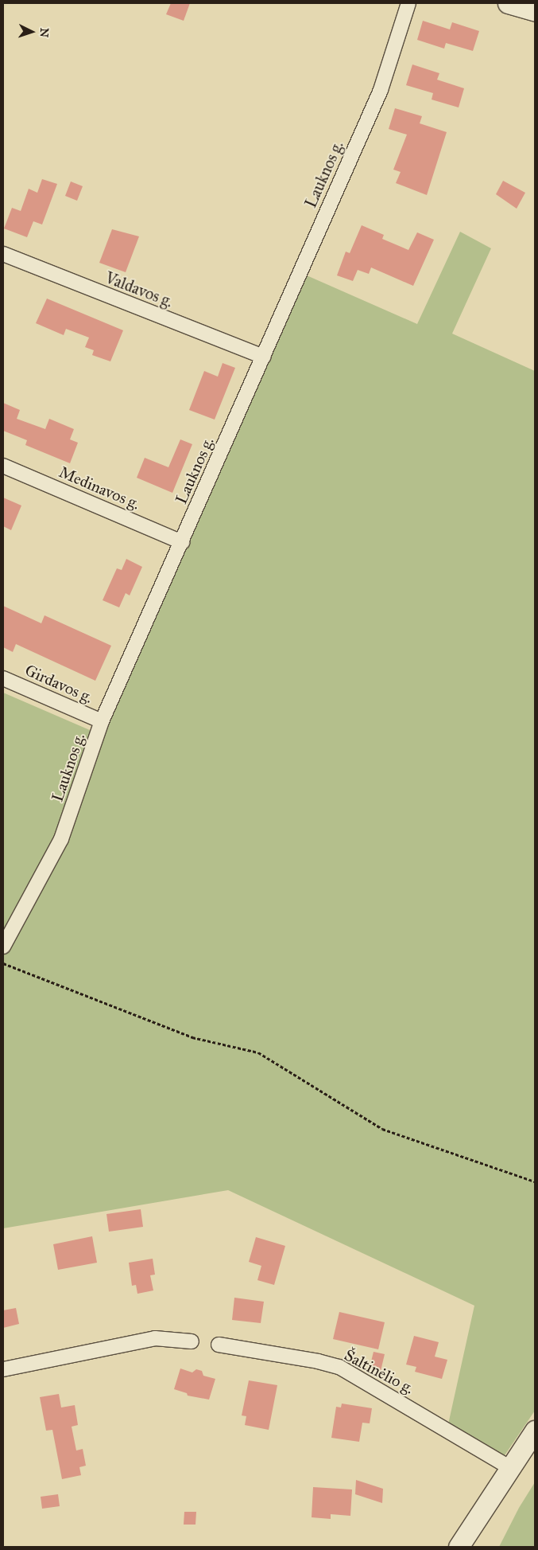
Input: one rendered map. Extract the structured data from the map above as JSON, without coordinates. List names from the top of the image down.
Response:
{
  "streets": {
    "street": [
      "Lauknos g.",
      "Valdavos g.",
      "Medinavos g.",
      "Girdavos g.",
      "Šaltinėlio g."
    ]
  },
  "crossings": [
    ["Lauknos g.", "Valdavos g."],
    ["Lauknos g.", "Medinavos g."],
    ["Lauknos g.", "Girdavos g."]
  ],
  "north": "right"
}
